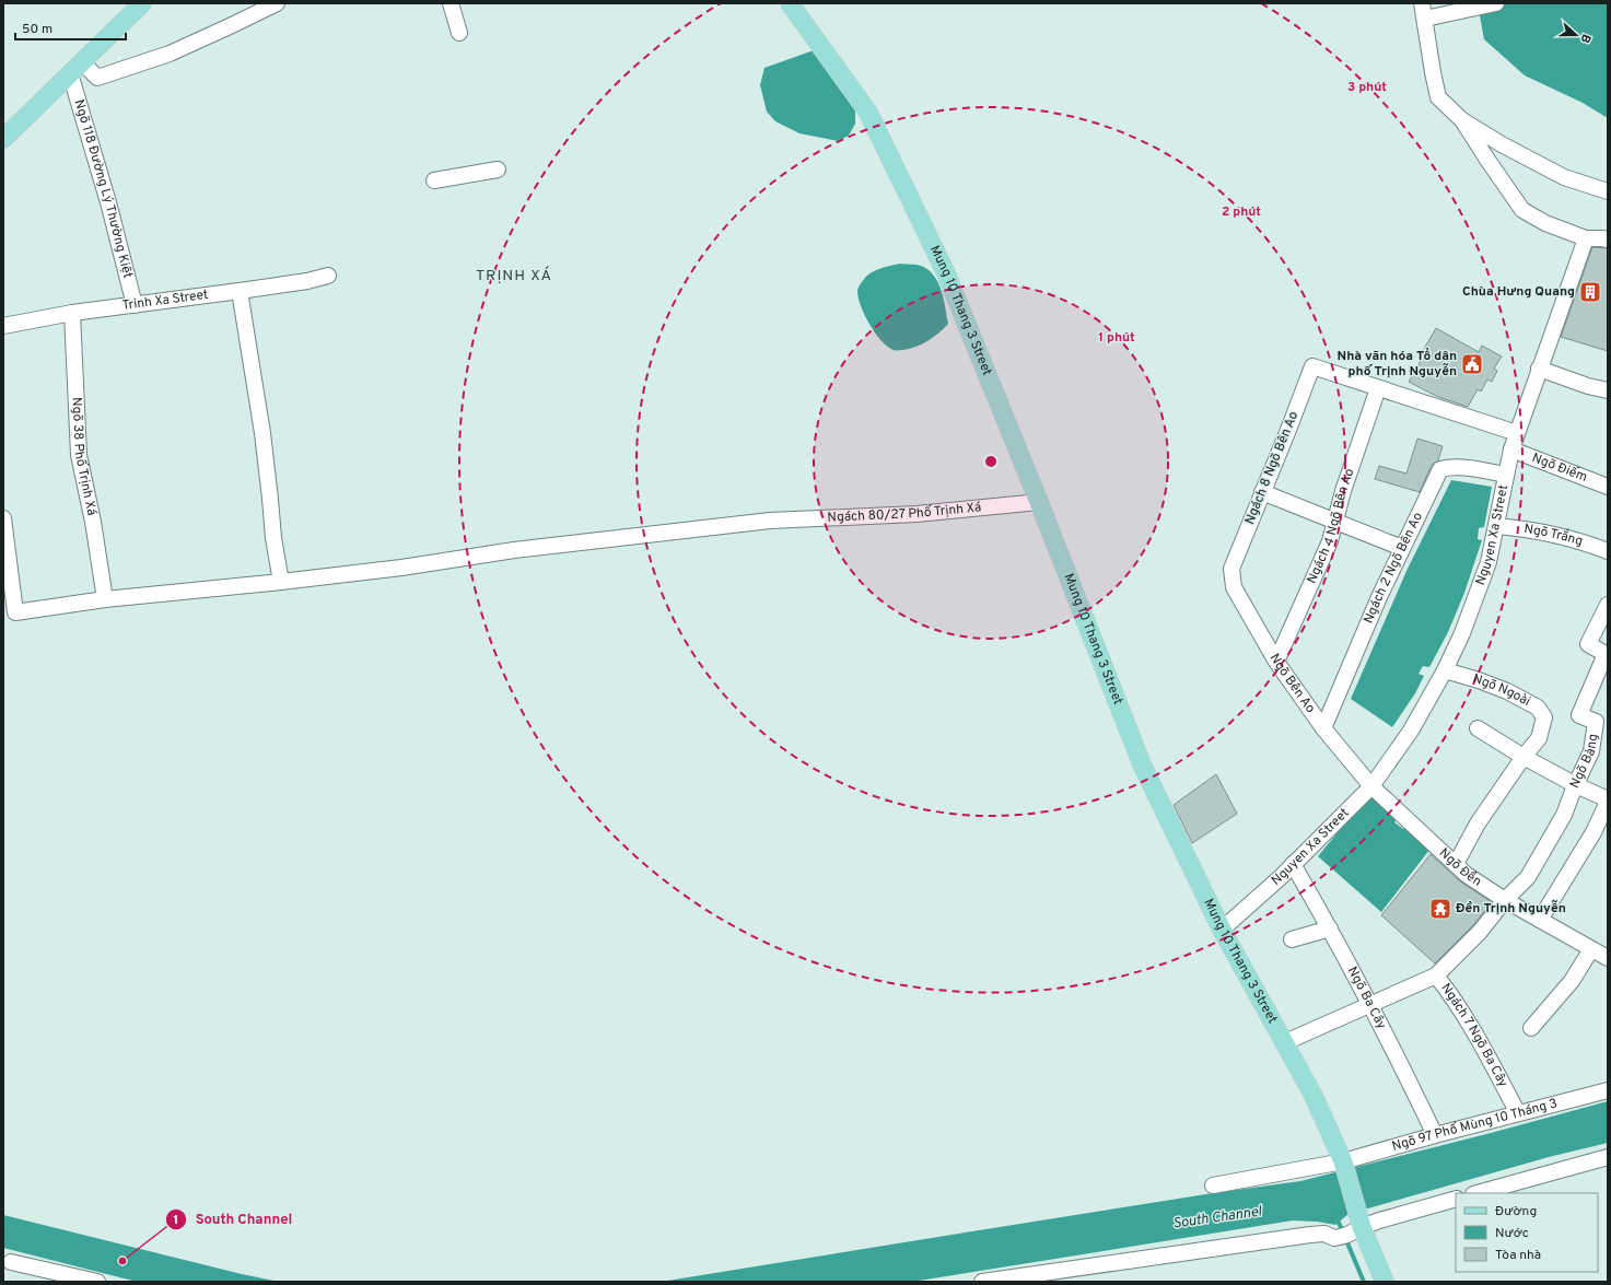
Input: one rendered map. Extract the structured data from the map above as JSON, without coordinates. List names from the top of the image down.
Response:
{
  "streets": {
    "main road": ["Mung 10 Thang 3 Street"],
    "street": [
      "Ngõ 118 Đường Lý Thường Kiệt",
      "Trinh Xa Street",
      "Ngõ 38 Phố Trịnh Xá",
      "Ngách 8 Ngõ Bên Ao",
      "Ngõ Điếm",
      "Ngách 80/27 Phố Trịnh Xá",
      "Ngách 4 Ngõ Bên Ao",
      "Nguyen Xa Street",
      "Ngõ Trắng",
      "Ngách 2 Ngõ Bên Ao",
      "Ngõ Bên Ao",
      "Ngõ Ngoài",
      "Ngõ Bàng",
      "Ngõ Đền",
      "Ngõ Ba Cây",
      "Ngách 7 Ngõ Ba Cây",
      "Ngõ 97 Phố Mùng 10 Tháng 3"
    ]
  },
  "crossings": [
    ["Ngõ 118 Đường Lý Thường Kiệt", "Trinh Xa Street"],
    ["Trinh Xa Street", "Ngõ 38 Phố Trịnh Xá"],
    ["Mung 10 Thang 3 Street", "Ngách 80/27 Phố Trịnh Xá"],
    ["Mung 10 Thang 3 Street", "Nguyen Xa Street"],
    ["Mung 10 Thang 3 Street", "Ngách 7 Ngõ Ba Cây"],
    ["Mung 10 Thang 3 Street", "Ngõ 97 Phố Mùng 10 Tháng 3"],
    ["Ngõ 38 Phố Trịnh Xá", "Ngách 80/27 Phố Trịnh Xá"],
    ["Ngách 8 Ngõ Bên Ao", "Ngách 4 Ngõ Bên Ao"],
    ["Ngách 8 Ngõ Bên Ao", "Ngõ Bên Ao"],
    ["Ngõ Điếm", "Nguyen Xa Street"],
    ["Ngách 4 Ngõ Bên Ao", "Ngõ Bên Ao"],
    ["Nguyen Xa Street", "Ngõ Trắng"],
    ["Nguyen Xa Street", "Ngách 2 Ngõ Bên Ao"],
    ["Nguyen Xa Street", "Ngõ Bên Ao"],
    ["Nguyen Xa Street", "Ngõ Ngoài"],
    ["Nguyen Xa Street", "Ngõ Đền"],
    ["Nguyen Xa Street", "Ngõ Ba Cây"],
    ["Ngách 2 Ngõ Bên Ao", "Ngõ Bên Ao"],
    ["Ngõ Bên Ao", "Ngõ Đền"],
    ["Ngõ Ngoài", "Ngõ Đền"],
    ["Ngõ Bàng", "Ngõ Đền"],
    ["Ngõ Bàng", "Ngách 7 Ngõ Ba Cây"],
    ["Ngõ Ba Cây", "Ngách 7 Ngõ Ba Cây"],
    ["Ngõ Ba Cây", "Ngõ 97 Phố Mùng 10 Tháng 3"],
    ["Ngách 7 Ngõ Ba Cây", "Ngõ 97 Phố Mùng 10 Tháng 3"]
  ],
  "districts": ["TRỊNH XÁ"],
  "water": ["South Channel"],
  "places": {
    "building": ["Chùa Hưng Quang"],
    "public building": ["Nhà văn hóa Tổ dân phố Trịnh Nguyễn"],
    "temple": ["Đền Trịnh Nguyễn"],
    "other": ["South Channel"]
  },
  "legend": ["Đường", "Nước", "Tòa nhà"],
  "scale_bar": "50 m",
  "north": "right",
  "rings": ["3 phút", "2 phút", "1 phút"]
}
